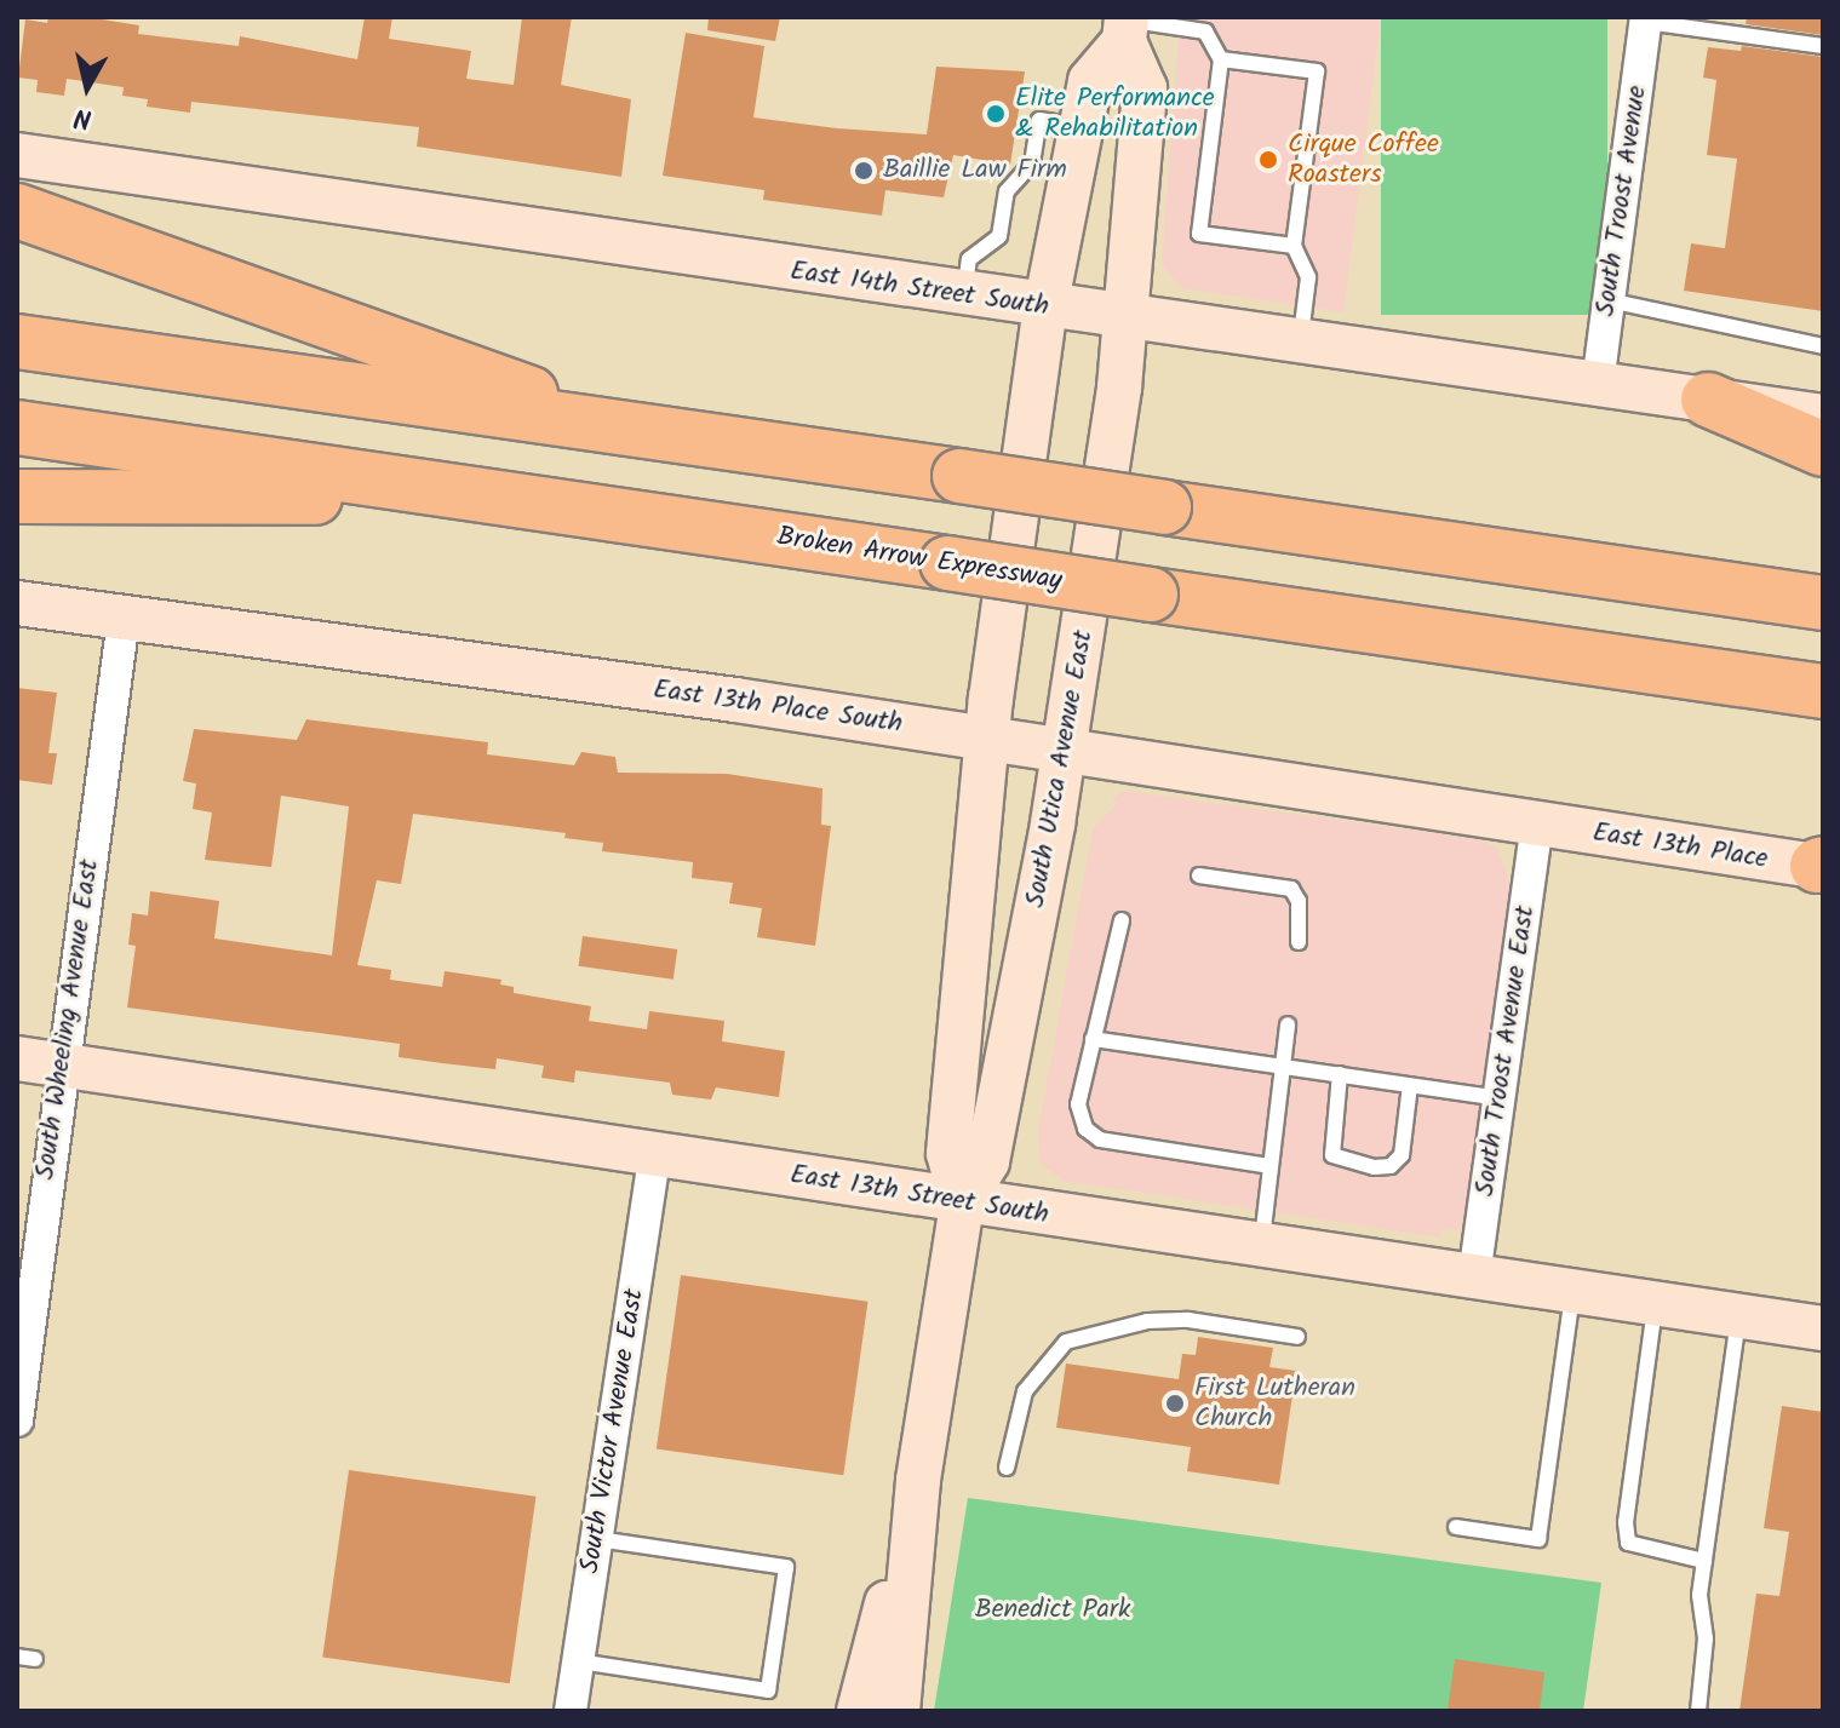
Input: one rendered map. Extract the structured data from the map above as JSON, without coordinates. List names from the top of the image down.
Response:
{
  "streets": {
    "highway": ["Broken Arrow Expressway"],
    "street": [
      "South Troost Avenue",
      "East 14th Street South",
      "East 13th Place South",
      "South Utica Avenue East",
      "East 13th Place",
      "South Wheeling Avenue East",
      "South Troost Avenue East",
      "East 13th Street South",
      "South Victor Avenue East"
    ]
  },
  "crossings": [
    ["South Troost Avenue", "East 14th Street South"],
    ["East 14th Street South", "South Utica Avenue East"],
    ["East 13th Place South", "South Utica Avenue East"],
    ["East 13th Place South", "East 13th Place"],
    ["East 13th Place South", "South Wheeling Avenue East"],
    ["East 13th Place South", "South Troost Avenue East"],
    ["South Utica Avenue East", "East 13th Street South"],
    ["East 13th Place", "South Troost Avenue East"],
    ["South Wheeling Avenue East", "East 13th Street South"],
    ["South Troost Avenue East", "East 13th Street South"],
    ["East 13th Street South", "South Victor Avenue East"]
  ],
  "parks": ["Benedict Park"],
  "places": [
    "Elite Performance & Rehabilitation",
    "Cirque Coffee Roasters",
    "Baillie Law Firm",
    "First Lutheran Church"
  ],
  "north": "bottom"
}
